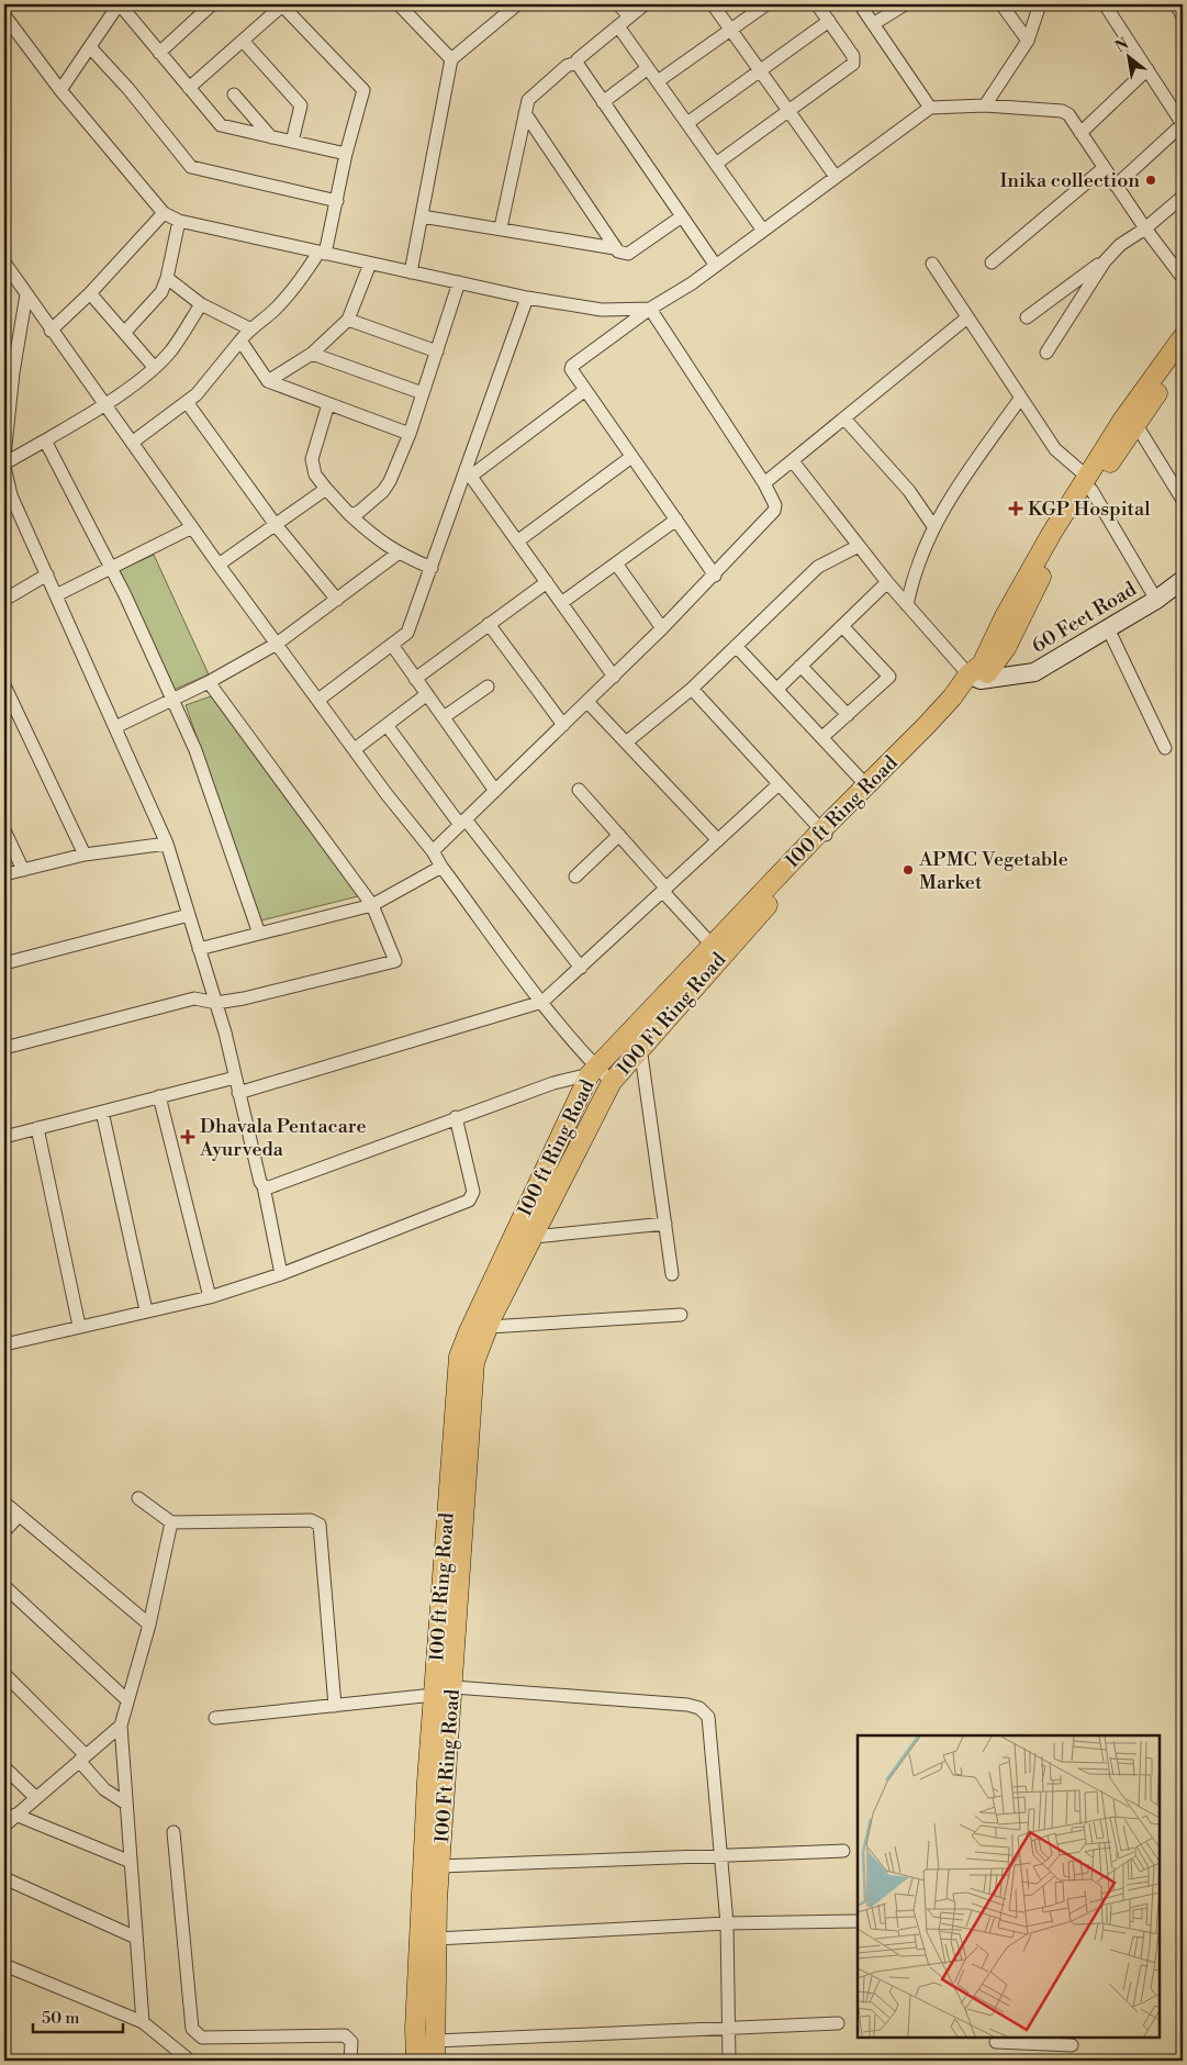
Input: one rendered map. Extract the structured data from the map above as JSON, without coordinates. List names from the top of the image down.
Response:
{
  "streets": {
    "main road": ["100 ft Ring Road", "100 Ft Ring Road"],
    "street": ["60 Feet Road"]
  },
  "crossings": [
    ["60 Feet Road", "100 ft Ring Road"],
    ["60 Feet Road", "100 Ft Ring Road"],
    ["100 ft Ring Road", "100 Ft Ring Road"]
  ],
  "places": {
    "other": ["Inika collection", "APMC Vegetable Market"],
    "health": ["KGP Hospital", "Dhavala Pentacare Ayurveda"]
  },
  "scale_bar": "50 m",
  "north": "top left"
}
